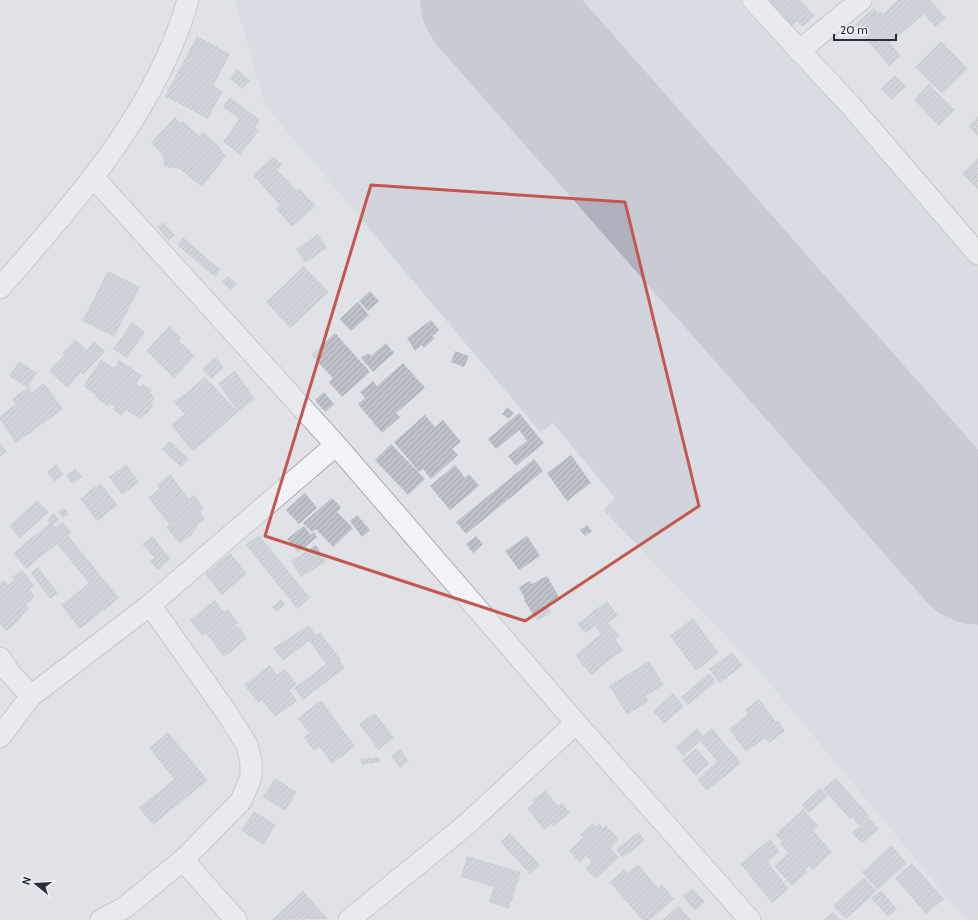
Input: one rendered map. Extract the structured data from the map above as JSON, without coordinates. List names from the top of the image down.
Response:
{
  "scale_bar": "20 m",
  "north": "left"
}
